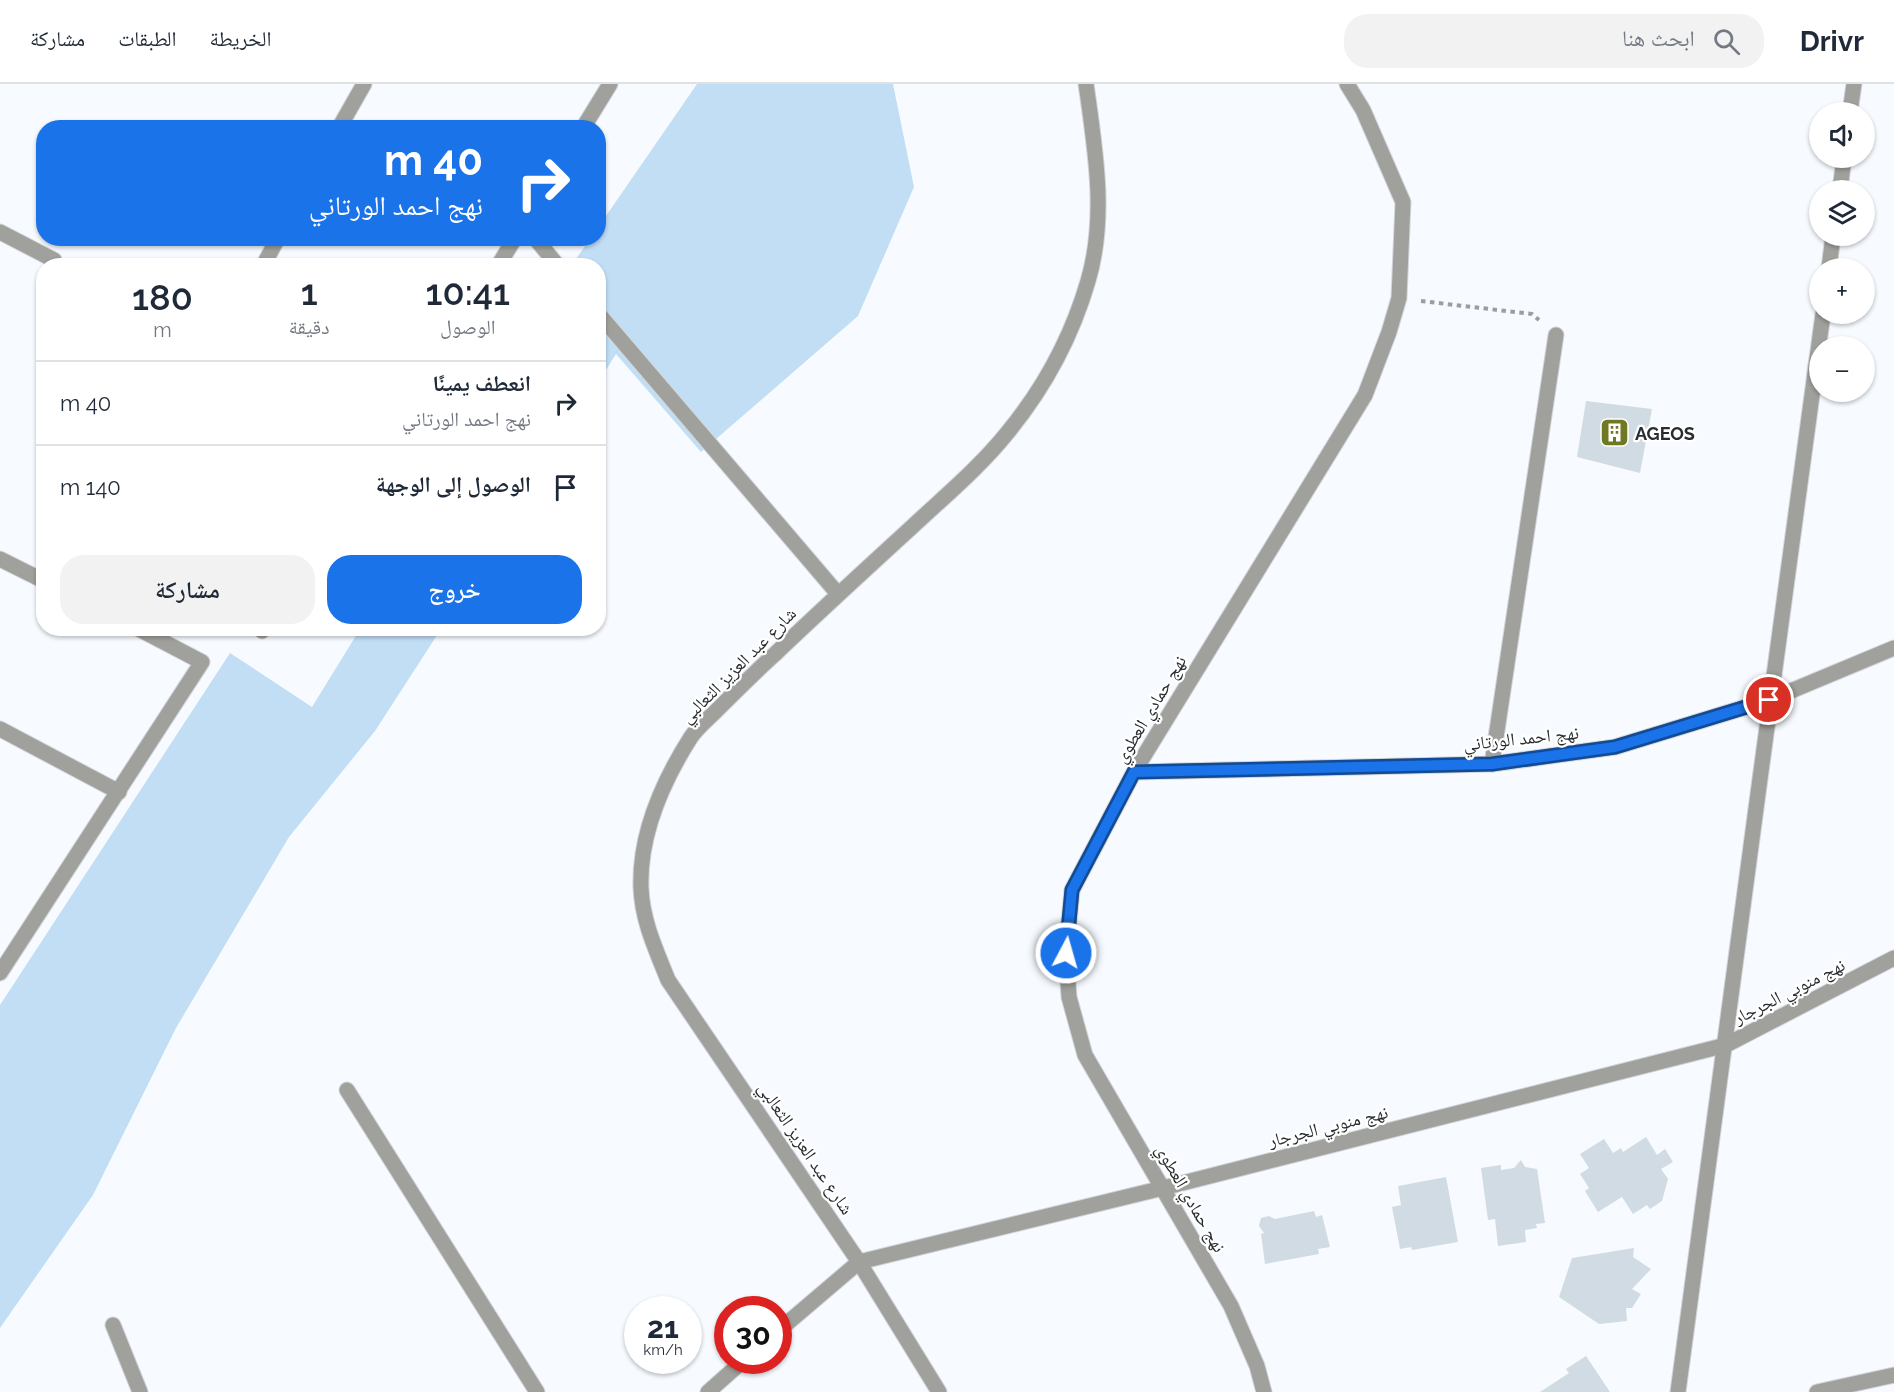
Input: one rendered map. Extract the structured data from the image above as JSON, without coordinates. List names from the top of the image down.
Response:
{
  "streets": {
    "street": [
      "شارع عبد العزيز الثعالبي",
      "نهج حمادي العطوي",
      "نهج احمد الورتاني",
      "نهج منوبي الجرجار"
    ]
  },
  "crossings": [
    ["شارع عبد العزيز الثعالبي", "نهج منوبي الجرجار"],
    ["نهج حمادي العطوي", "نهج احمد الورتاني"],
    ["نهج حمادي العطوي", "نهج منوبي الجرجار"]
  ],
  "places": {
    "building": ["AGEOS"]
  },
  "page": {
    "header": "Drivr",
    "search": "ابحث هنا",
    "nav": ["الخريطة", "الطبقات", "مشاركة"],
    "map_buttons": ["+", "−"],
    "turn": ["40 m", "نهج احمد الورتاني"],
    "eta": [
      "10:41",
      "الوصول",
      "1",
      "دقيقة",
      "180",
      "m"
    ],
    "list": [
      {
        "name": "انعطف يمينًا",
        "note": "نهج احمد الورتاني",
        "value": "40 m"
      },
      {
        "name": "الوصول إلى الوجهة",
        "value": "140 m"
      }
    ],
    "buttons": ["خروج", "مشاركة"],
    "speed": "21 km/h",
    "limit": "30"
  }
}
